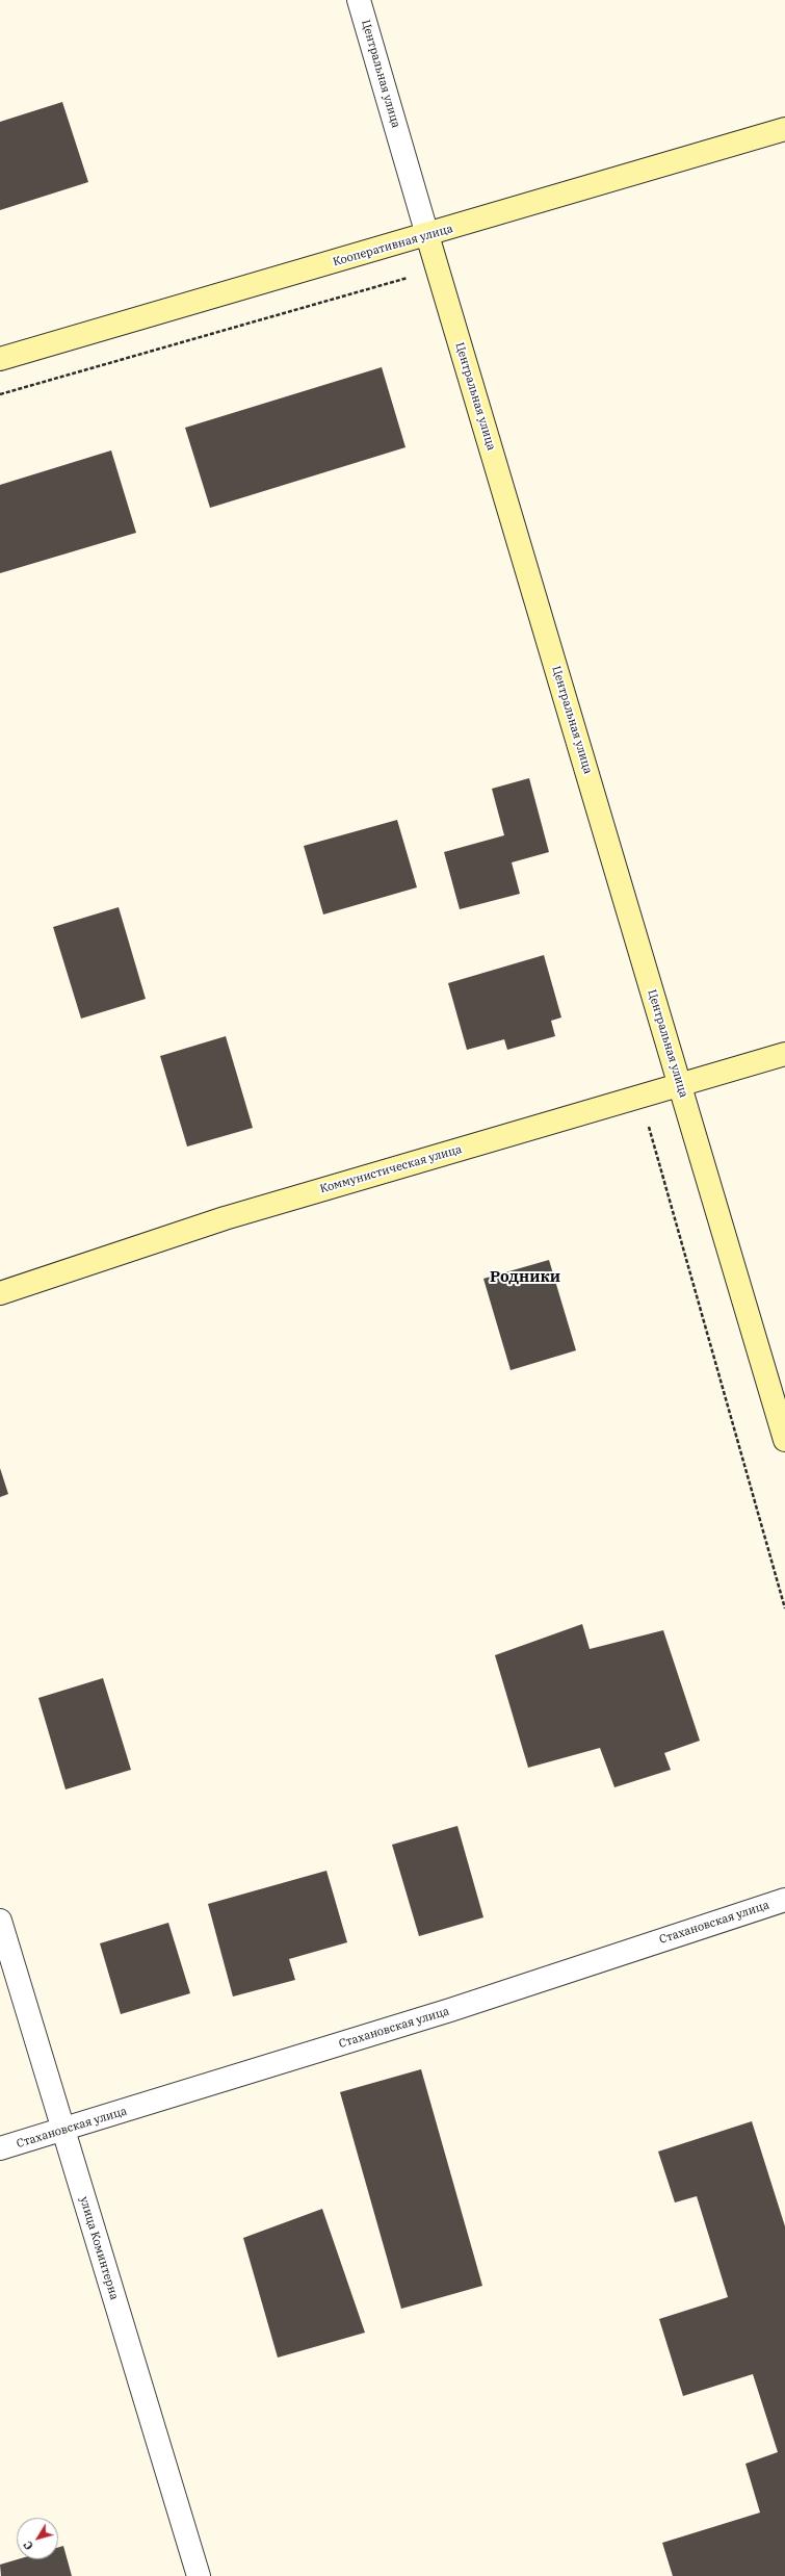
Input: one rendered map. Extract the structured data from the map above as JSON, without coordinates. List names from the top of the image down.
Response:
{
  "streets": {
    "street": [
      "Центральная улица",
      "Кооперативная улица",
      "Коммунистическая улица",
      "Стахановская улица",
      "улица Коминтерна"
    ]
  },
  "crossings": [
    ["Центральная улица", "Кооперативная улица"],
    ["Центральная улица", "Коммунистическая улица"],
    ["Стахановская улица", "улица Коминтерна"]
  ],
  "districts": ["Родники"],
  "north": "bottom left"
}
